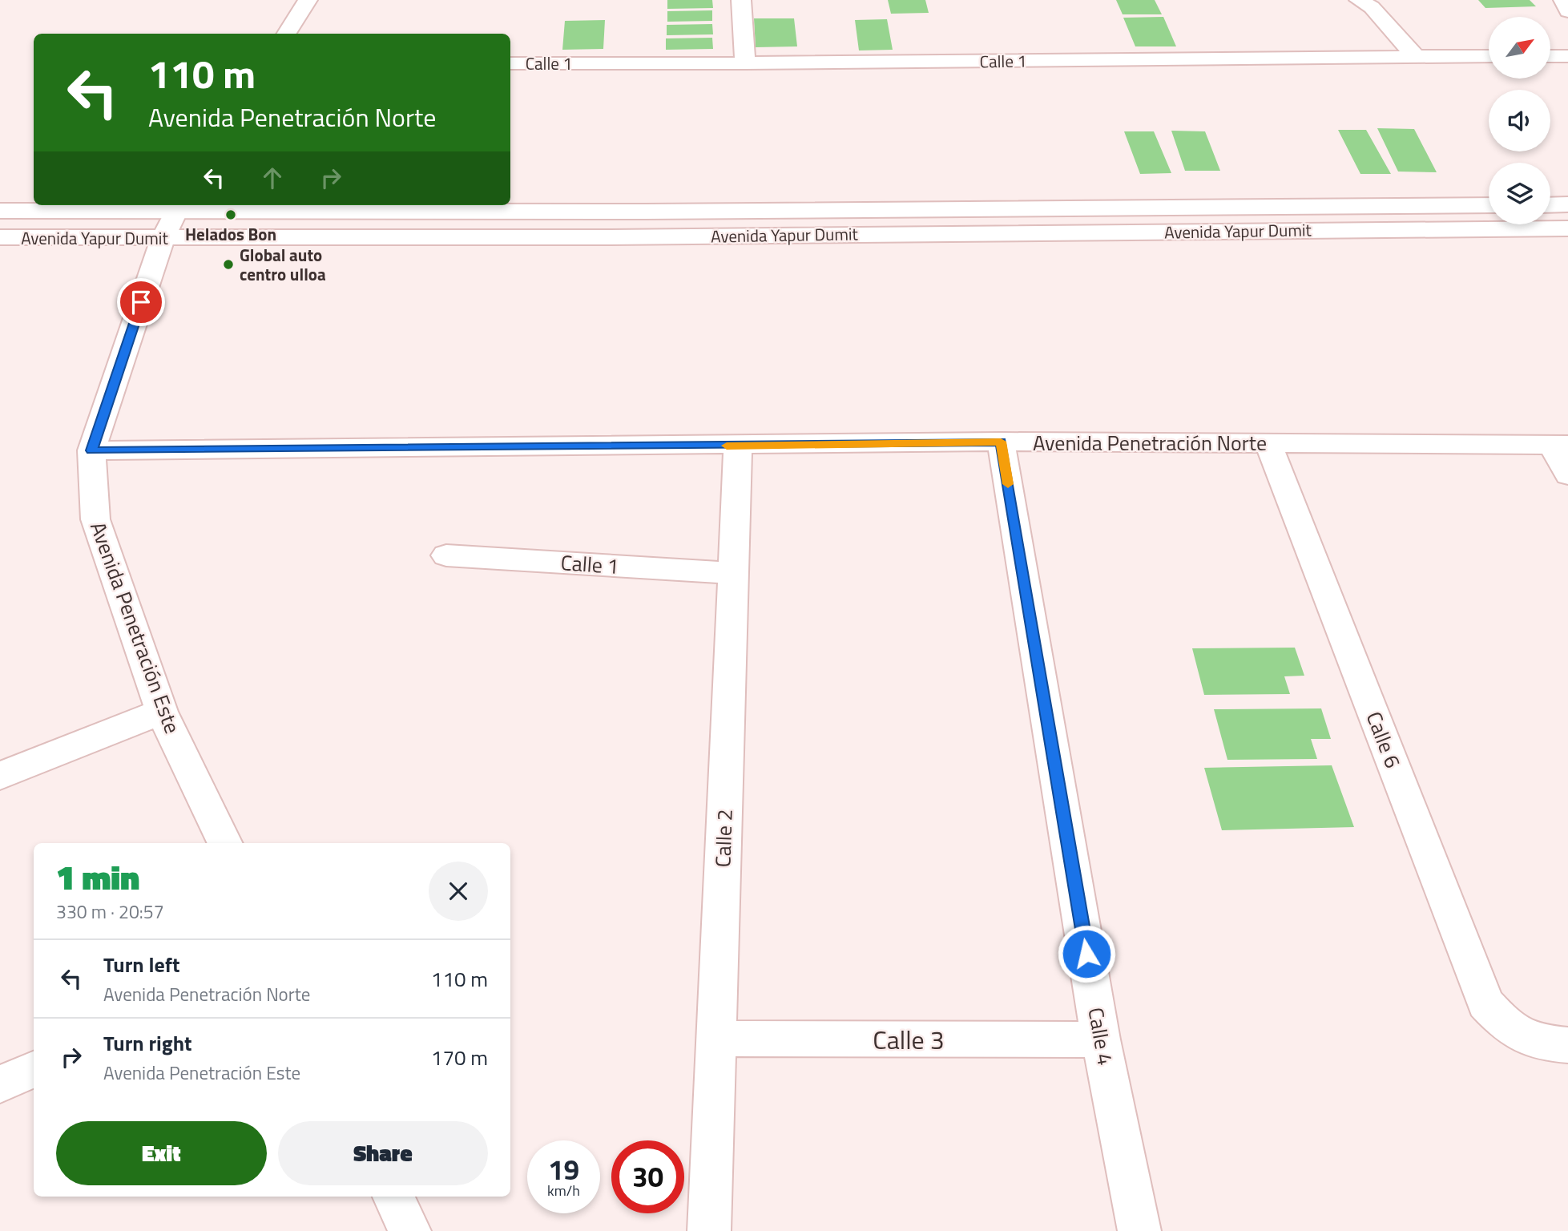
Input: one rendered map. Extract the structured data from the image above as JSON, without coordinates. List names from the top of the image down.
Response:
{
  "streets": {
    "street": [
      "Calle 1",
      "Avenida Yapur Dumit",
      "Avenida Penetración Norte",
      "Avenida Penetración Este",
      "Calle 6",
      "Calle 2",
      "Calle 4",
      "Calle 3"
    ]
  },
  "crossings": [
    ["Calle 1", "Calle 2"],
    ["Avenida Yapur Dumit", "Avenida Penetración Este"],
    ["Avenida Penetración Norte", "Avenida Penetración Este"],
    ["Avenida Penetración Norte", "Calle 6"],
    ["Avenida Penetración Norte", "Calle 2"],
    ["Avenida Penetración Norte", "Calle 4"],
    ["Calle 2", "Calle 3"],
    ["Calle 4", "Calle 3"]
  ],
  "places": ["Helados Bon", "Global auto centro ulloa"],
  "north": "top right",
  "page": {
    "turn": ["110 m", "Avenida Penetración Norte"],
    "heading": ["1 min", "330 m · 20:57"],
    "list": [
      {
        "name": "Turn left",
        "note": "Avenida Penetración Norte",
        "value": "110 m"
      },
      {
        "name": "Turn right",
        "note": "Avenida Penetración Este",
        "value": "170 m"
      }
    ],
    "buttons": ["Exit", "Share"],
    "speed": "19 km/h",
    "limit": "30"
  }
}
